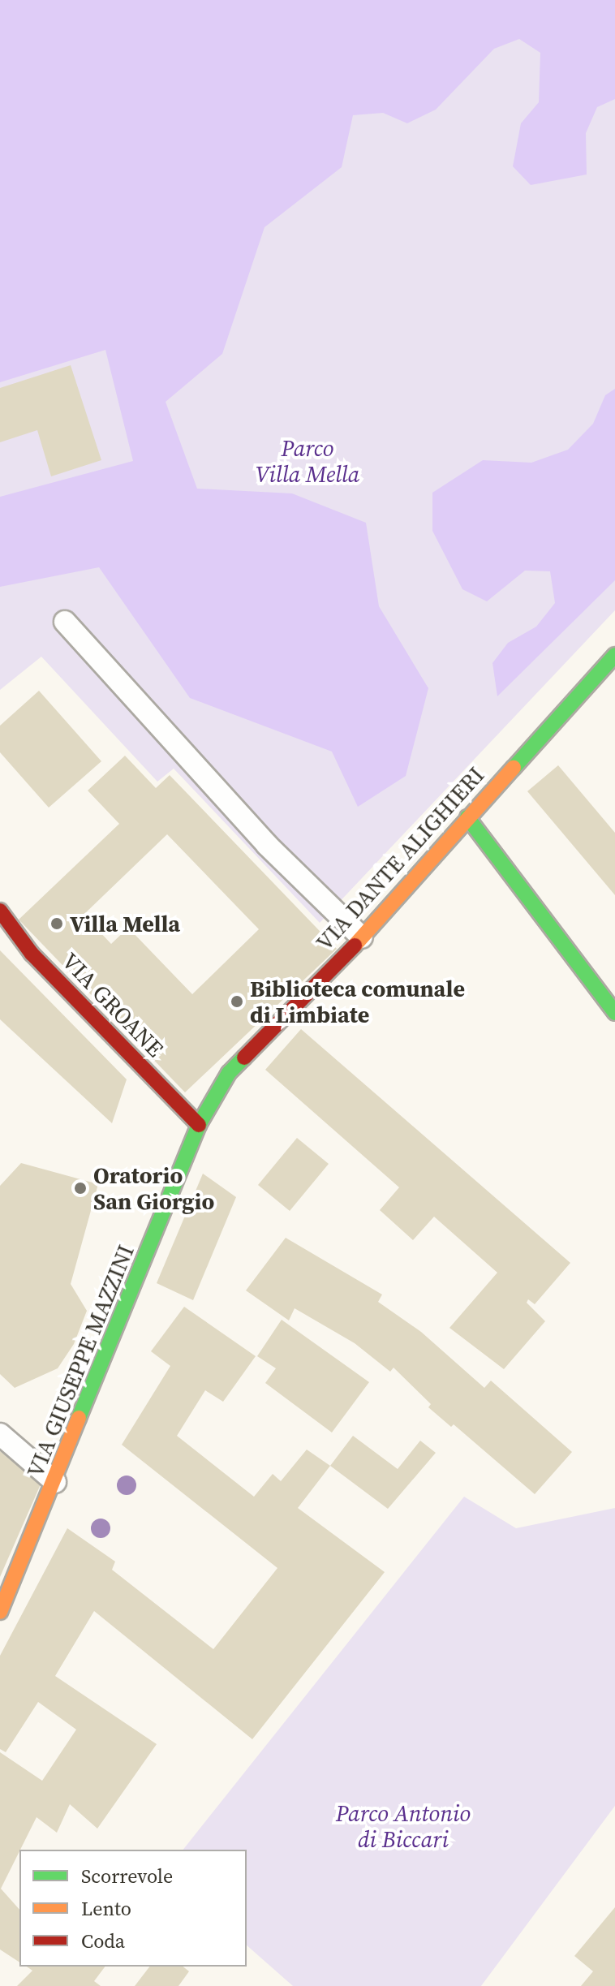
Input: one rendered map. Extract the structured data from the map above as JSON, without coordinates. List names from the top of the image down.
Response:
{
  "streets": {
    "street": ["VIA DANTE ALIGHIERI", "VIA GROANE", "VIA GIUSEPPE MAZZINI"]
  },
  "crossings": [
    ["VIA DANTE ALIGHIERI", "VIA GROANE"],
    ["VIA DANTE ALIGHIERI", "VIA GIUSEPPE MAZZINI"],
    ["VIA GROANE", "VIA GIUSEPPE MAZZINI"]
  ],
  "parks": ["Parco Villa Mella", "Parco Antonio di Biccari"],
  "places": ["Villa Mella", "Biblioteca comunale di Limbiate", "Oratorio San Giorgio"],
  "legend": ["Scorrevole", "Lento", "Coda"]
}
